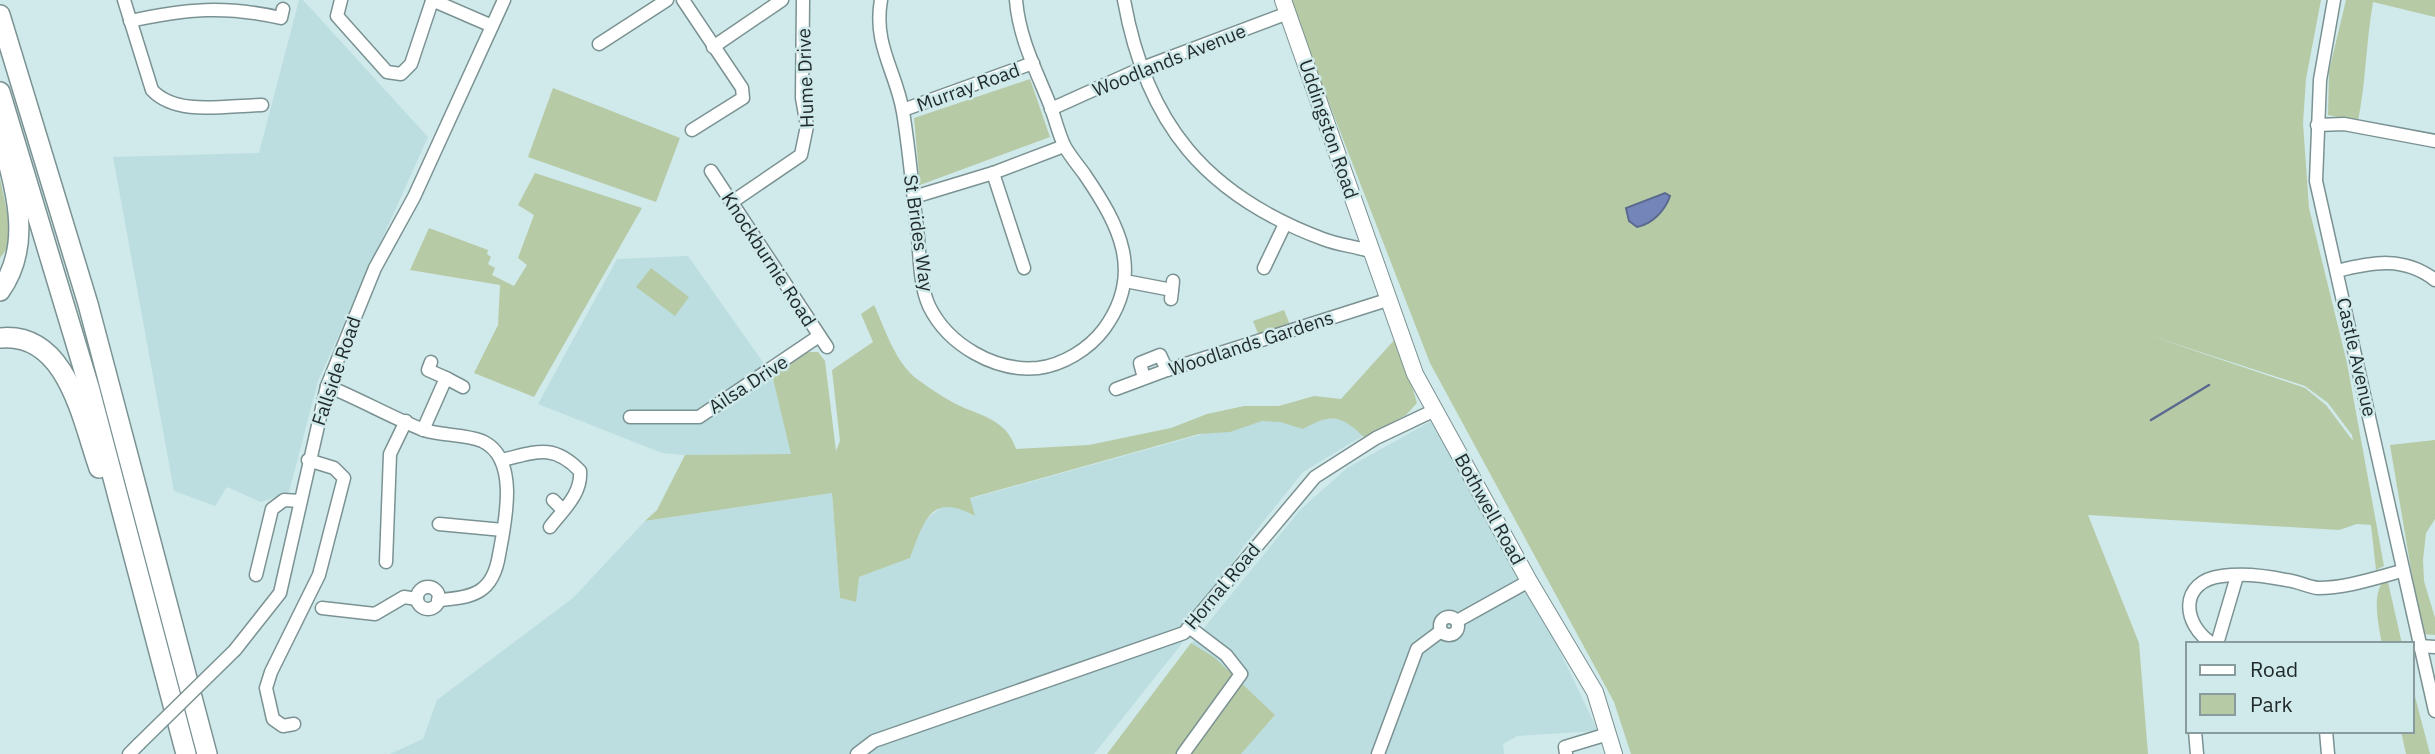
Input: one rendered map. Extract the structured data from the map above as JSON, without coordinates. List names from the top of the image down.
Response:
{
  "streets": {
    "main road": ["Uddingston Road", "Bothwell Road"],
    "street": [
      "Woodlands Avenue",
      "Hume Drive",
      "Murray Road",
      "St Brides Way",
      "Knockburnie Road",
      "Woodlands Gardens",
      "Castle Avenue",
      "Fallside Road",
      "Ailsa Drive",
      "Hornal Road"
    ]
  },
  "crossings": [
    ["Woodlands Avenue", "Uddingston Road"],
    ["Woodlands Avenue", "St Brides Way"],
    ["Hume Drive", "Knockburnie Road"],
    ["Murray Road", "St Brides Way"],
    ["Uddingston Road", "Bothwell Road"],
    ["Knockburnie Road", "Ailsa Drive"],
    ["Woodlands Gardens", "Bothwell Road"],
    ["Bothwell Road", "Hornal Road"]
  ],
  "legend": ["Road", "Park"]
}
